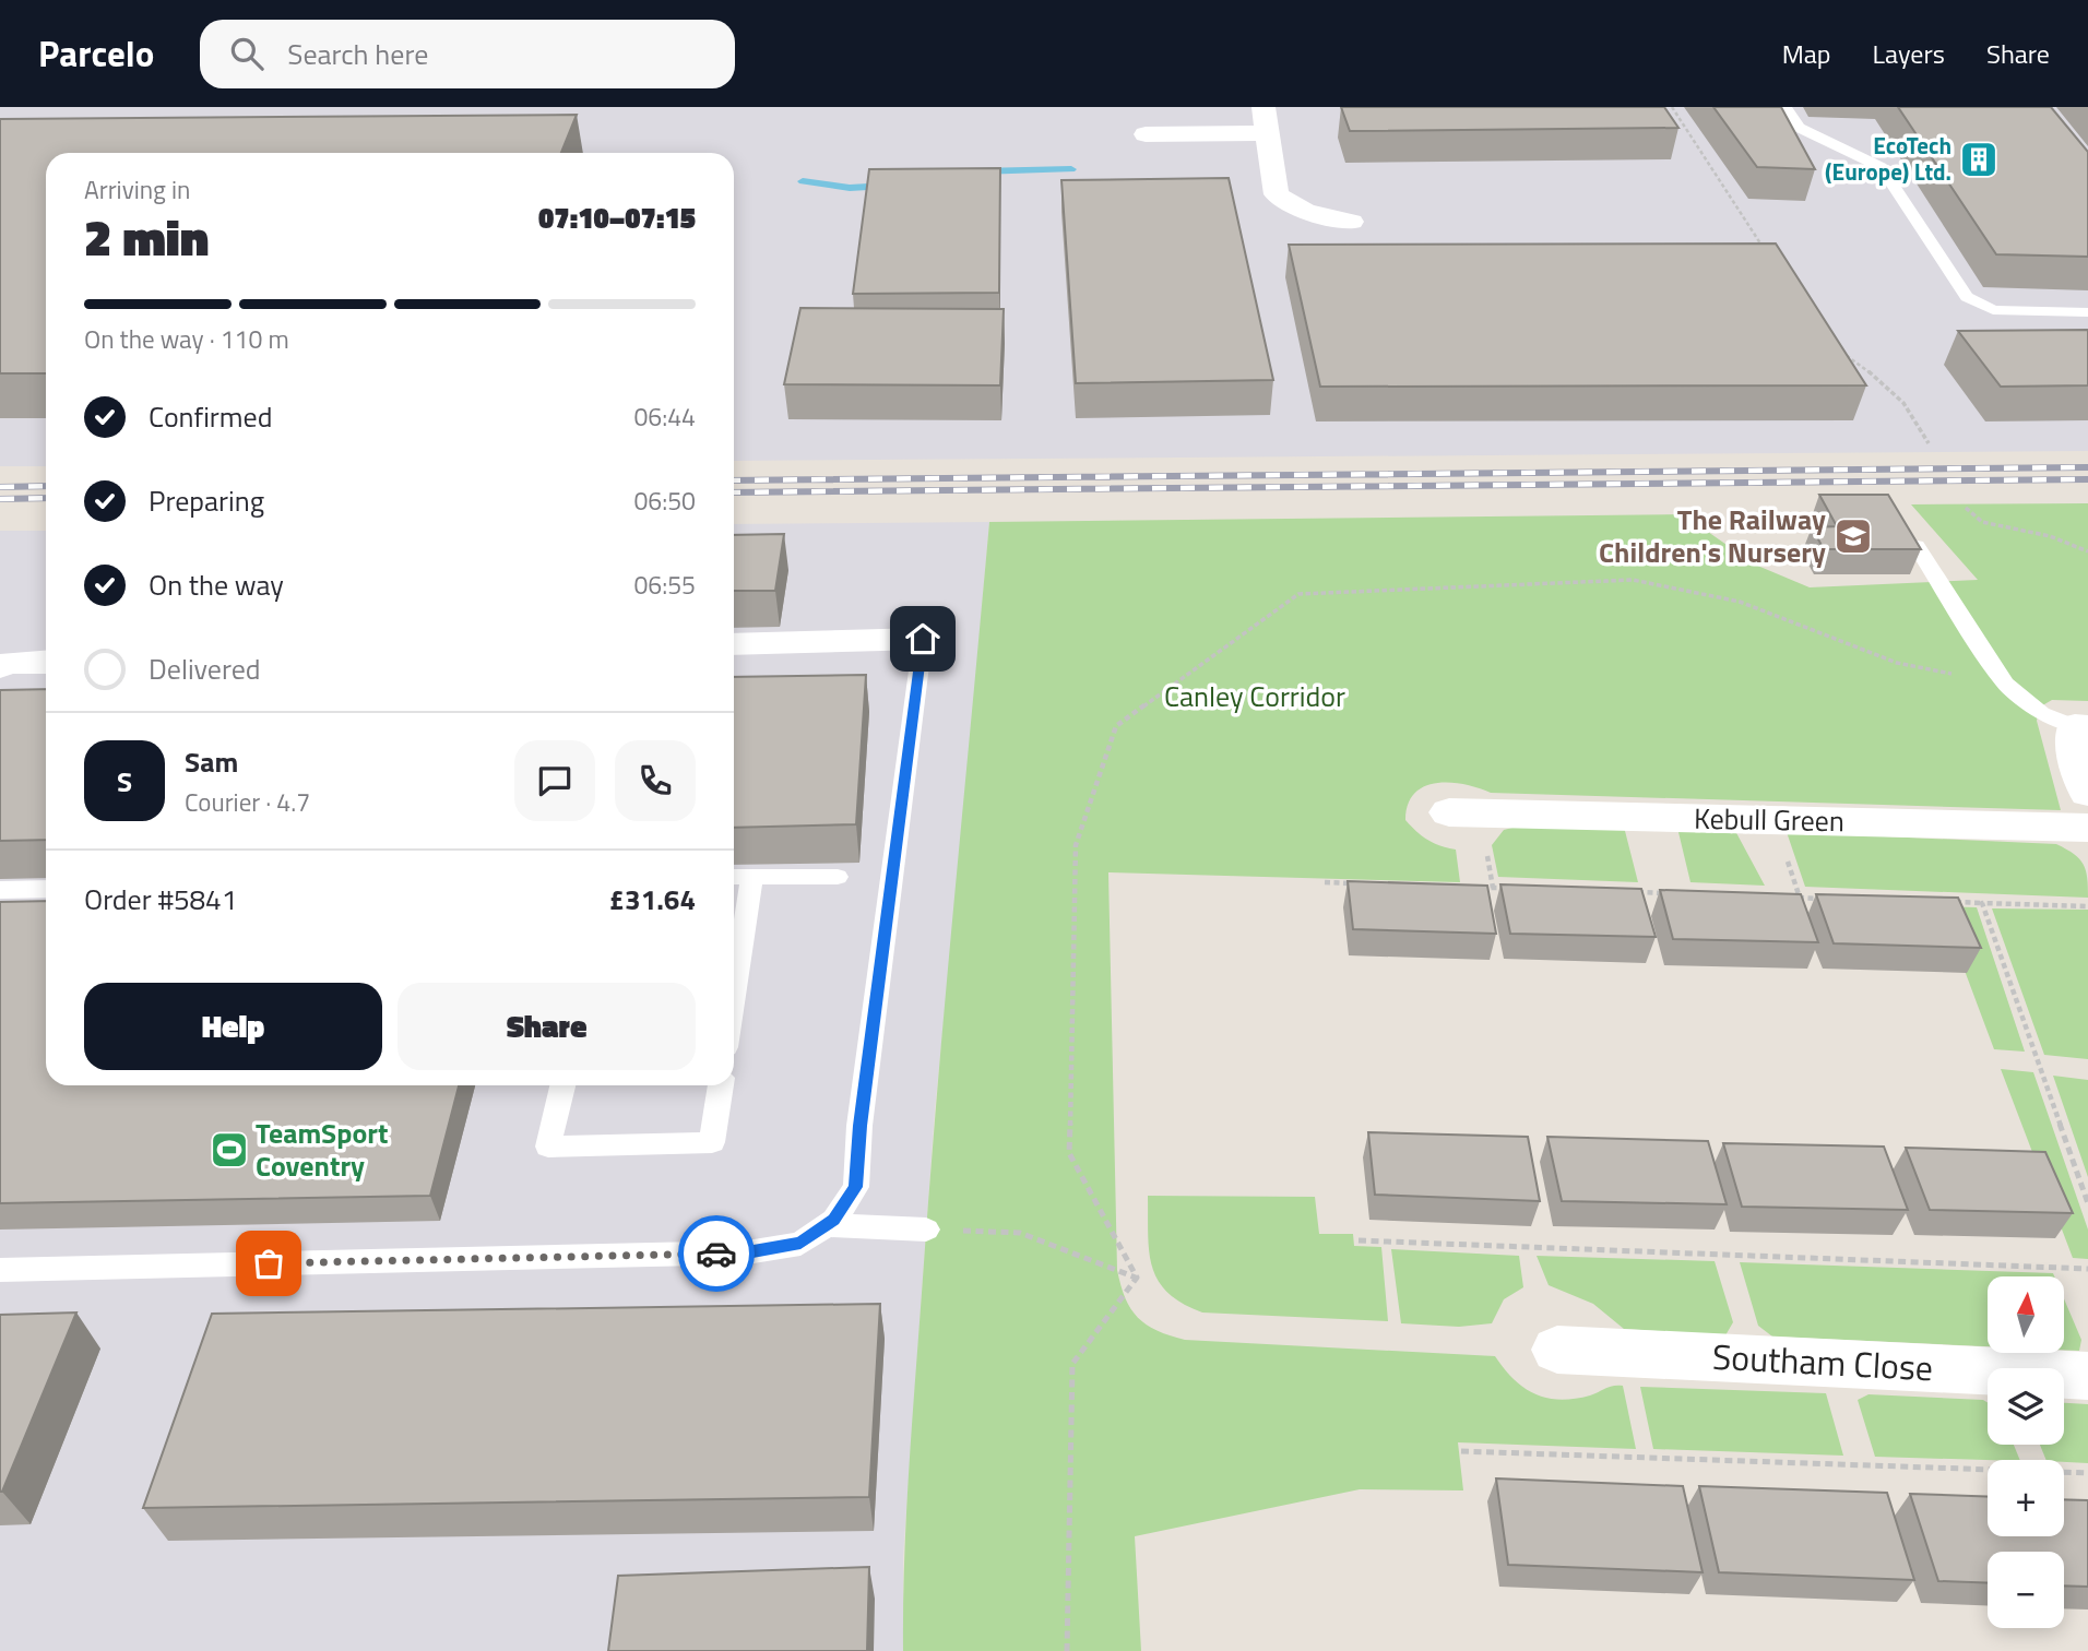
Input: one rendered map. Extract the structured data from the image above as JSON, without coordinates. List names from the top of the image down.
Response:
{
  "streets": {
    "street": ["Kebull Green", "Southam Close"]
  },
  "parks": ["Canley Corridor"],
  "places": {
    "building": ["EcoTech (Europe) Ltd."],
    "school or university": ["The Railway Children's Nursery"],
    "sports": ["TeamSport Coventry"]
  },
  "north": "top",
  "page": {
    "header": "Parcelo",
    "search": "Search here",
    "nav": ["Map", "Layers", "Share"],
    "heading": ["2 min", "Arriving in", "07:10–07:15"],
    "panel": [
      "Sam",
      "Courier · 4.7",
      "Order #5841",
      "£31.64"
    ],
    "bar": "On the way · 110 m",
    "list": [
      ["Confirmed", "06:44"],
      ["Preparing", "06:50"],
      ["On the way", "06:55"],
      "Delivered"
    ],
    "round": "S",
    "buttons": ["Help", "Share"],
    "map_buttons": ["+", "−"]
  }
}
